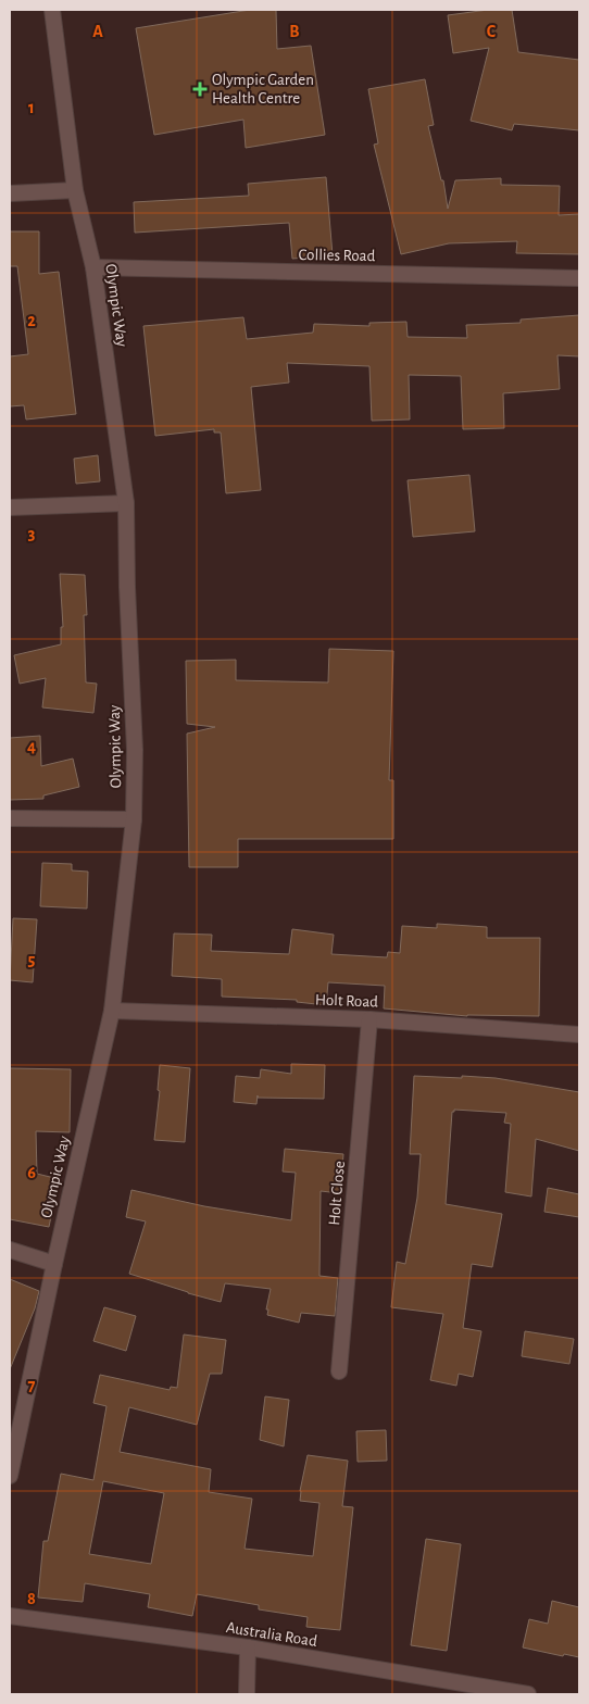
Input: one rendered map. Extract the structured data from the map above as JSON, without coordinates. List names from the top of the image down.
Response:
{
  "streets": {
    "street": [
      "Collies Road",
      "Olympic Way",
      "Holt Road",
      "Holt Close",
      "Australia Road"
    ]
  },
  "crossings": [
    ["Collies Road", "Olympic Way"],
    ["Olympic Way", "Holt Road"],
    ["Holt Road", "Holt Close"]
  ],
  "places": {
    "health": ["Olympic Garden Health Centre"]
  },
  "grid": {
    "columns": ["A", "B", "C"],
    "rows": [
      "1",
      "2",
      "3",
      "4",
      "5",
      "6",
      "7",
      "8"
    ]
  }
}
